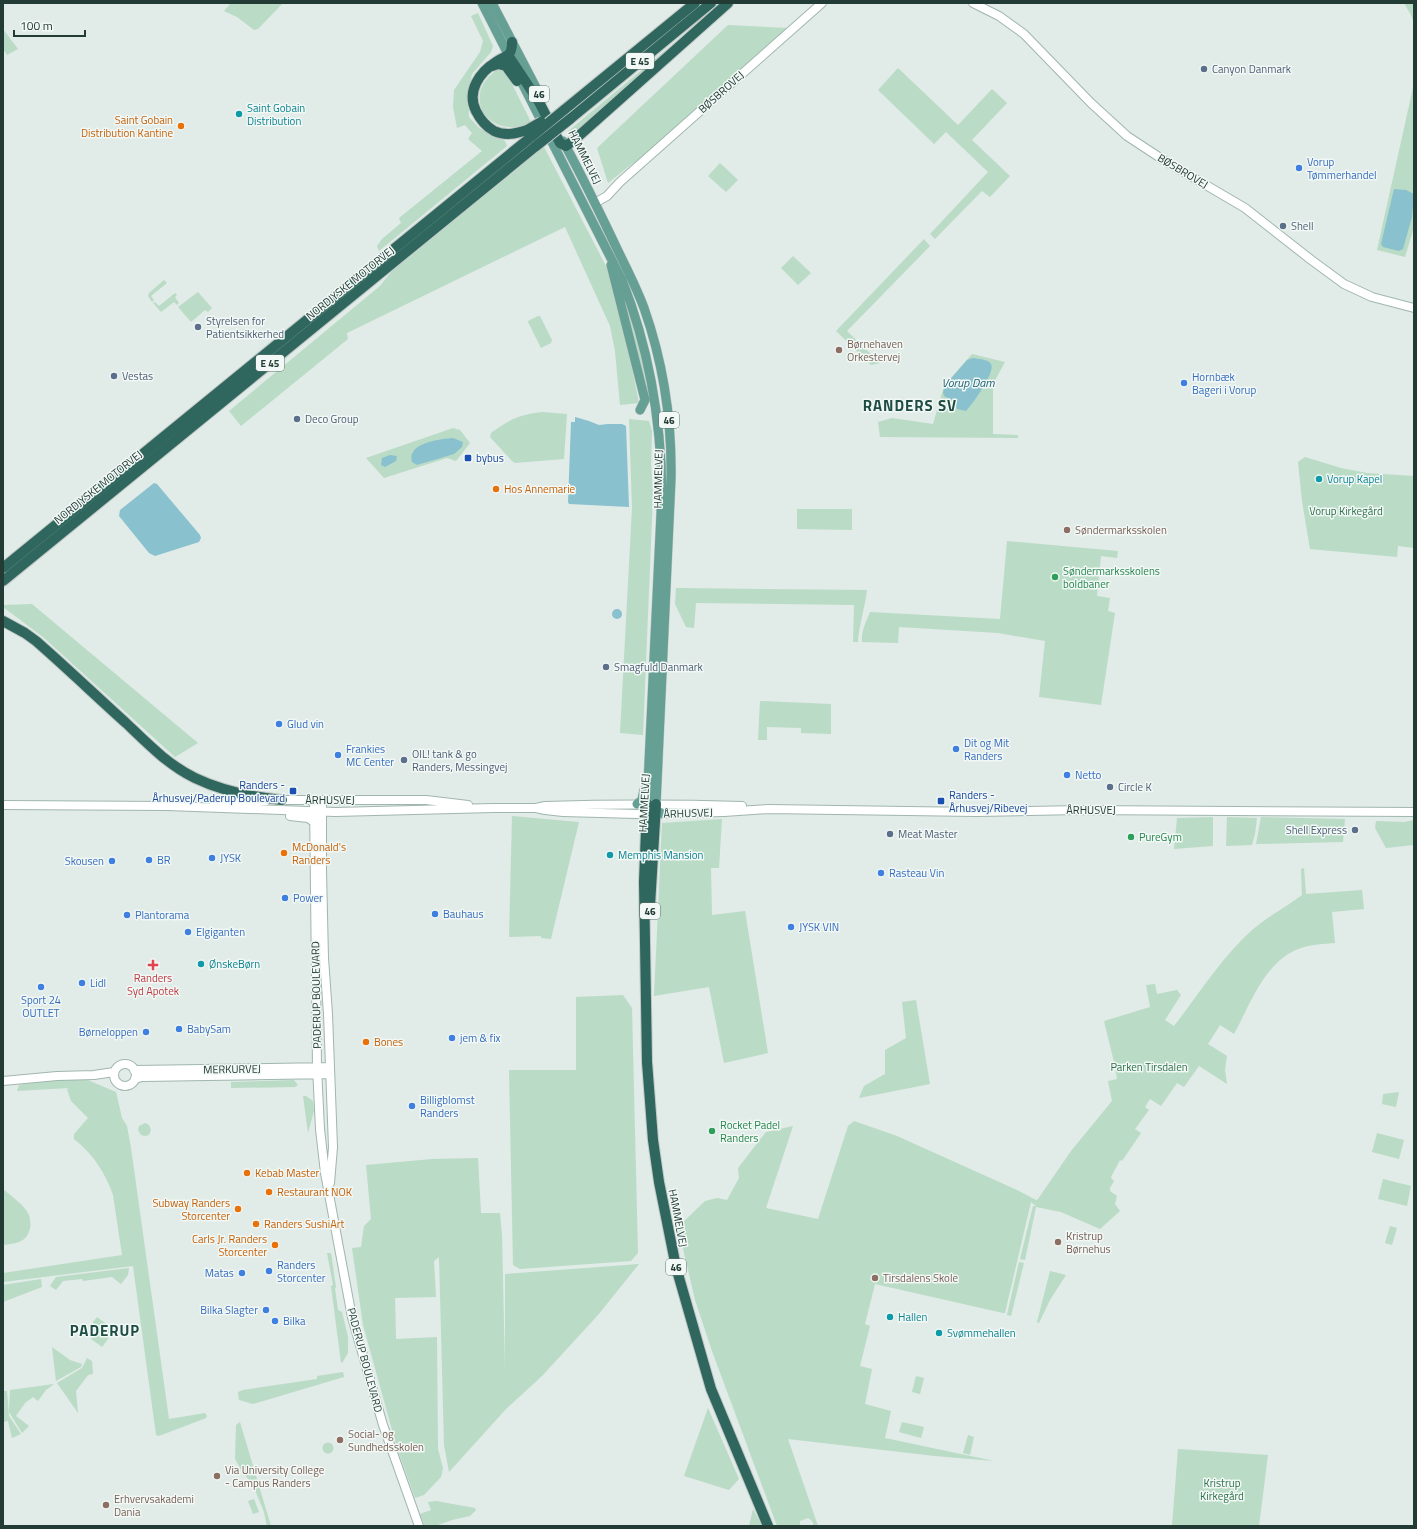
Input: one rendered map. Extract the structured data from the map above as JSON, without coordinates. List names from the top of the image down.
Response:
{
  "streets": {
    "highway": [
      "E 45",
      "46",
      "HAMMELVEJ",
      "NORDJYSKE MOTORVEJ"
    ],
    "street": [
      "BØSBROVEJ",
      "ÅRHUSVEJ",
      "PADERUP BOULEVARD",
      "MERKURVEJ"
    ]
  },
  "crossings": [
    ["BØSBROVEJ", "HAMMELVEJ"],
    ["HAMMELVEJ", "ÅRHUSVEJ"],
    ["ÅRHUSVEJ", "PADERUP BOULEVARD"],
    ["PADERUP BOULEVARD", "MERKURVEJ"]
  ],
  "districts": ["RANDERS SV", "PADERUP"],
  "water": ["Vorup Dam"],
  "parks": ["Vorup Kirkegård", "Parken Tirsdalen", "Kristrup Kirkegård"],
  "places": {
    "other": [
      "Canyon Danmark",
      "Saint Gobain Distribution",
      "Saint Gobain Distribution Kantine",
      "Vorup Tømmerhandel",
      "Shell",
      "Styrelsen for Patientsikkerhed",
      "Børnehaven Orkestervej",
      "Vestas",
      "Hornbæk Bageri i Vorup",
      "Deco Group",
      "Vorup Kapel",
      "Hos Annemarie",
      "Søndermarksskolen",
      "Søndermarksskolens boldbaner",
      "Smagfuld Danmark",
      "Glud vin",
      "Dit og Mit Randers",
      "Frankies MC Center",
      "OIL! tank & go Randers, Messingvej",
      "Netto",
      "Circle K",
      "Shell Express",
      "Meat Master",
      "PureGym",
      "McDonald's Randers",
      "Memphis Mansion",
      "JYSK",
      "BR",
      "Skousen",
      "Rasteau Vin",
      "Power",
      "Bauhaus",
      "Plantorama",
      "JYSK VIN",
      "Elgiganten",
      "ØnskeBørn",
      "Lidl",
      "Sport 24 OUTLET",
      "BabySam",
      "Børneloppen",
      "jem & fix",
      "Bones",
      "Billigblomst Randers",
      "Rocket Padel Randers",
      "Kebab Master",
      "Restaurant NOK",
      "Subway Randers Storcenter",
      "Randers SushiArt",
      "Kristrup Børnehus",
      "Carls Jr. Randers Storcenter",
      "Randers Storcenter",
      "Matas",
      "Tirsdalens Skole",
      "Bilka Slagter",
      "Hallen",
      "Bilka",
      "Svømmehallen",
      "Social- og Sundhedsskolen",
      "Via University College - Campus Randers",
      "Erhvervsakademi Dania"
    ],
    "transit": ["bybus", "Randers - Århusvej/Paderup Boulevard", "Randers - Århusvej/Ribevej"],
    "health": ["Randers Syd Apotek"]
  },
  "scale_bar": "100 m"
}
